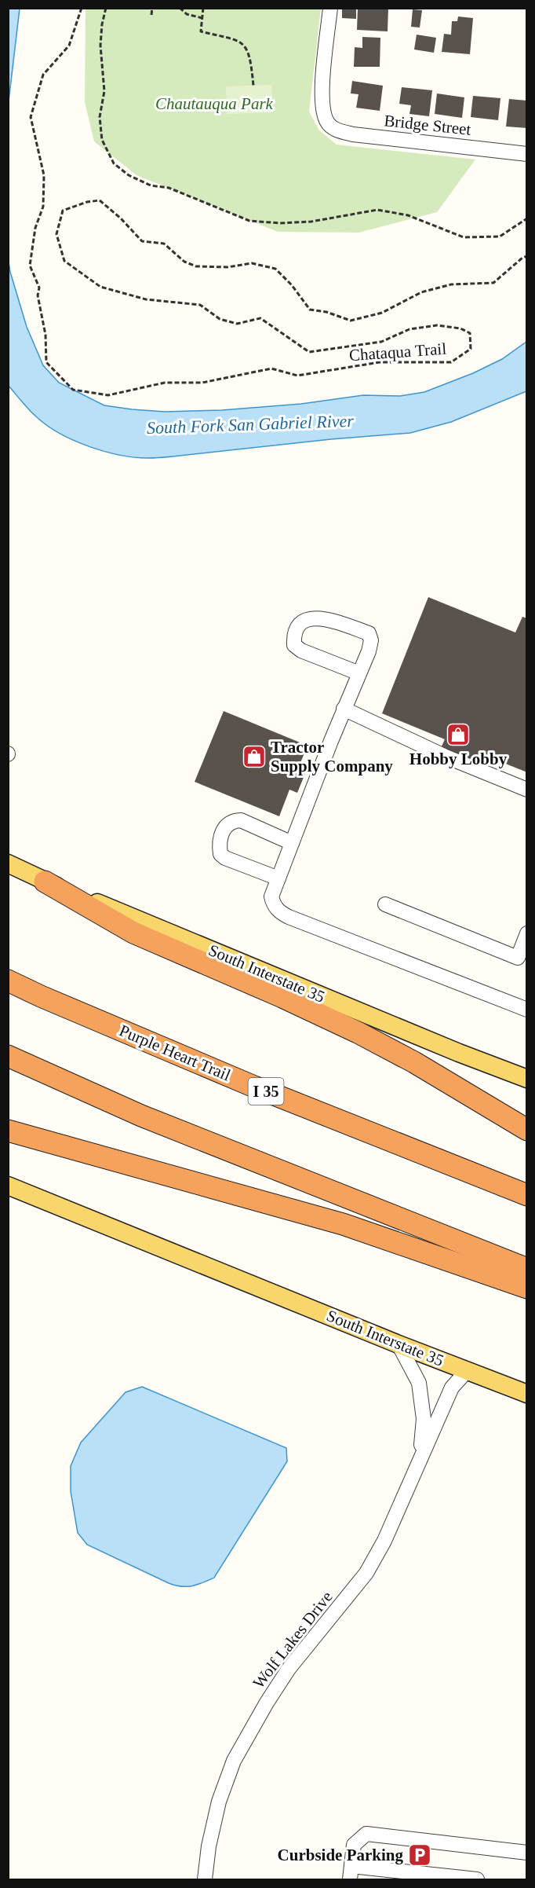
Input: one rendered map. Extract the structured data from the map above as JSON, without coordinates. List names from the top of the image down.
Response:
{
  "streets": {
    "highway": ["Purple Heart Trail", "I 35"],
    "main road": ["South Interstate 35"],
    "street": ["Bridge Street", "Wolf Lakes Drive"],
    "path": ["Chataqua Trail"]
  },
  "crossings": [
    ["South Interstate 35", "Wolf Lakes Drive"]
  ],
  "water": ["South Fork San Gabriel River"],
  "parks": ["Chautauqua Park"],
  "places": {
    "shop": ["Hobby Lobby", "Tractor Supply Company"],
    "parking": ["Curbside Parking"]
  }
}
